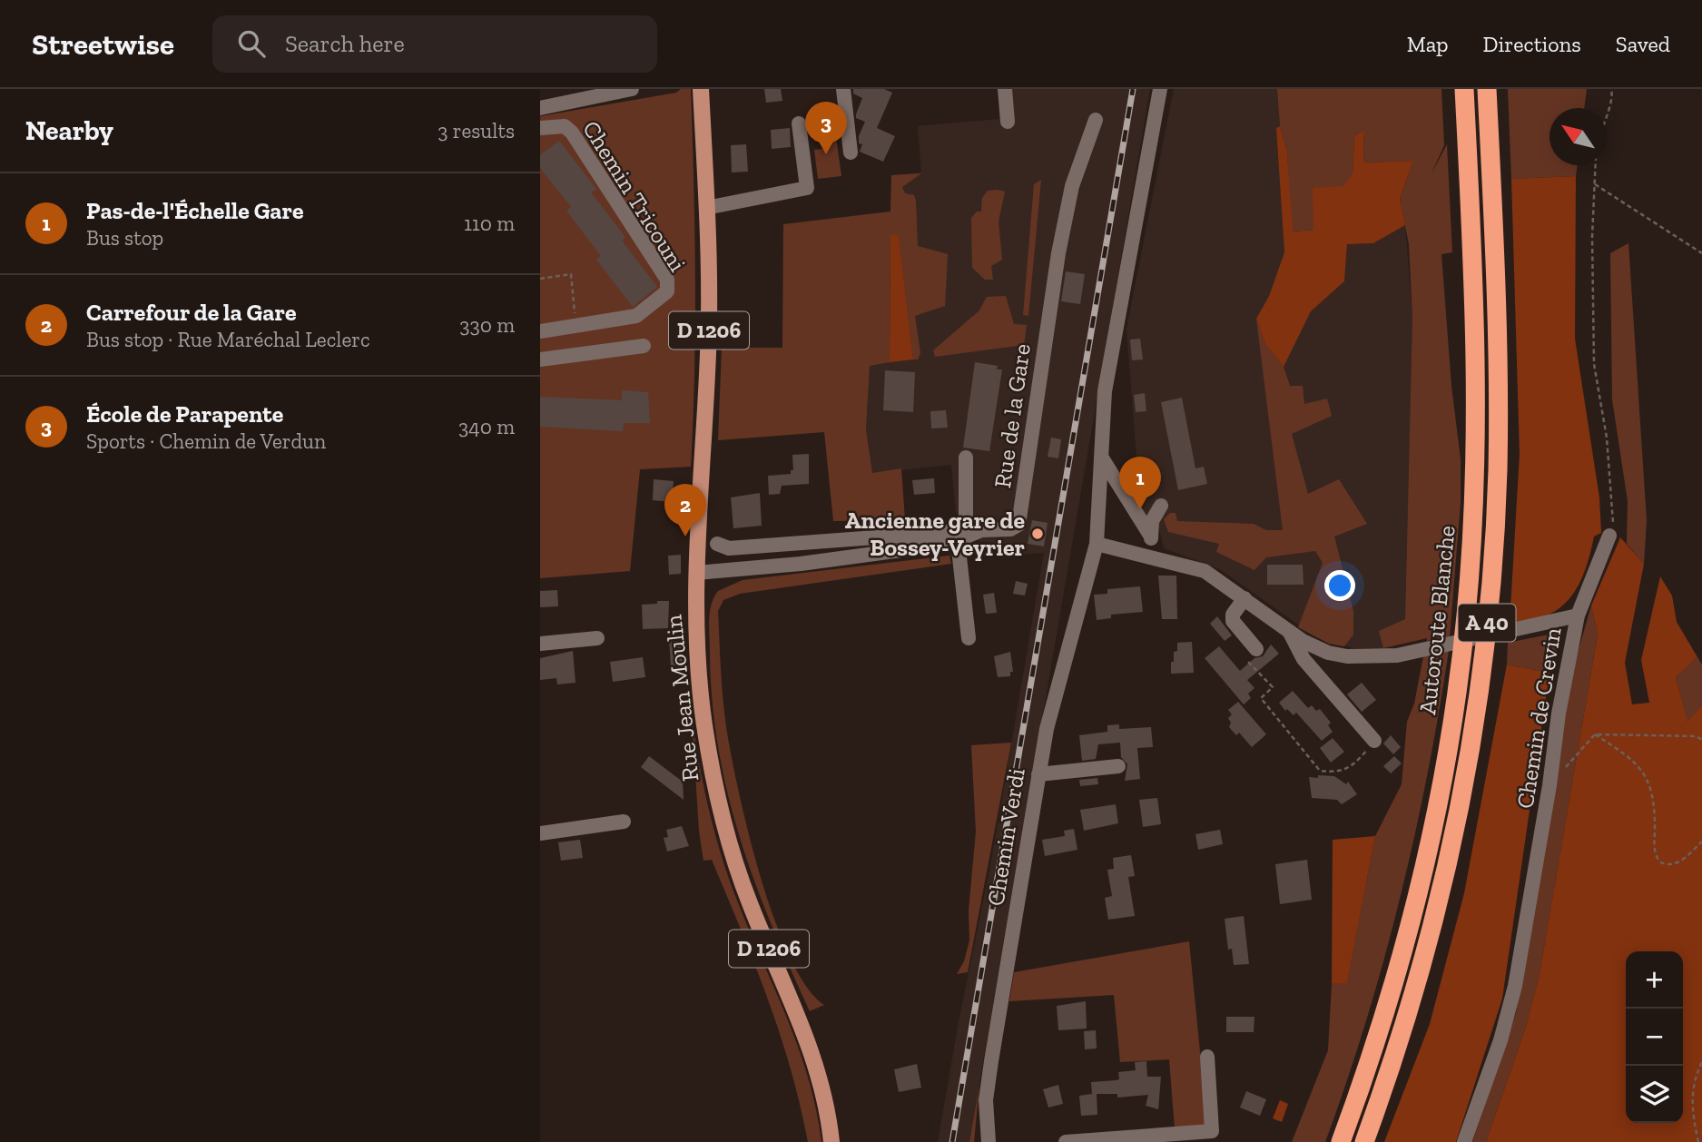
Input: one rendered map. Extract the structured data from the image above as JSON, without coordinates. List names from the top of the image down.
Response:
{
  "streets": {
    "highway": ["Autoroute Blanche", "A 40"],
    "main road": ["D 1206", "Rue Jean Moulin"],
    "street": [
      "Chemin Tricouni",
      "Rue de la Gare",
      "Chemin de Crevin",
      "Chemin Verdi"
    ]
  },
  "crossings": [
    ["D 1206", "Rue de la Gare"],
    ["D 1206", "Rue Jean Moulin"],
    ["Rue de la Gare", "Rue Jean Moulin"],
    ["Chemin de Crevin", "Chemin Verdi"]
  ],
  "places": ["Ancienne gare de Bossey-Veyrier"],
  "north": "top left",
  "page": {
    "header": "Streetwise",
    "search": "Search here",
    "nav": ["Map", "Directions", "Saved"],
    "heading": ["Nearby", "3 results"],
    "pins": ["3", "1", "2"],
    "list": [
      {
        "mark": "1",
        "name": "Pas-de-l'Échelle Gare",
        "note": "Bus stop",
        "value": "110 m"
      },
      {
        "mark": "2",
        "name": "Carrefour de la Gare",
        "note": "Bus stop · Rue Maréchal Leclerc",
        "value": "330 m"
      },
      {
        "mark": "3",
        "name": "École de Parapente",
        "note": "Sports · Chemin de Verdun",
        "value": "340 m"
      }
    ],
    "map_buttons": ["+", "−"]
  }
}
